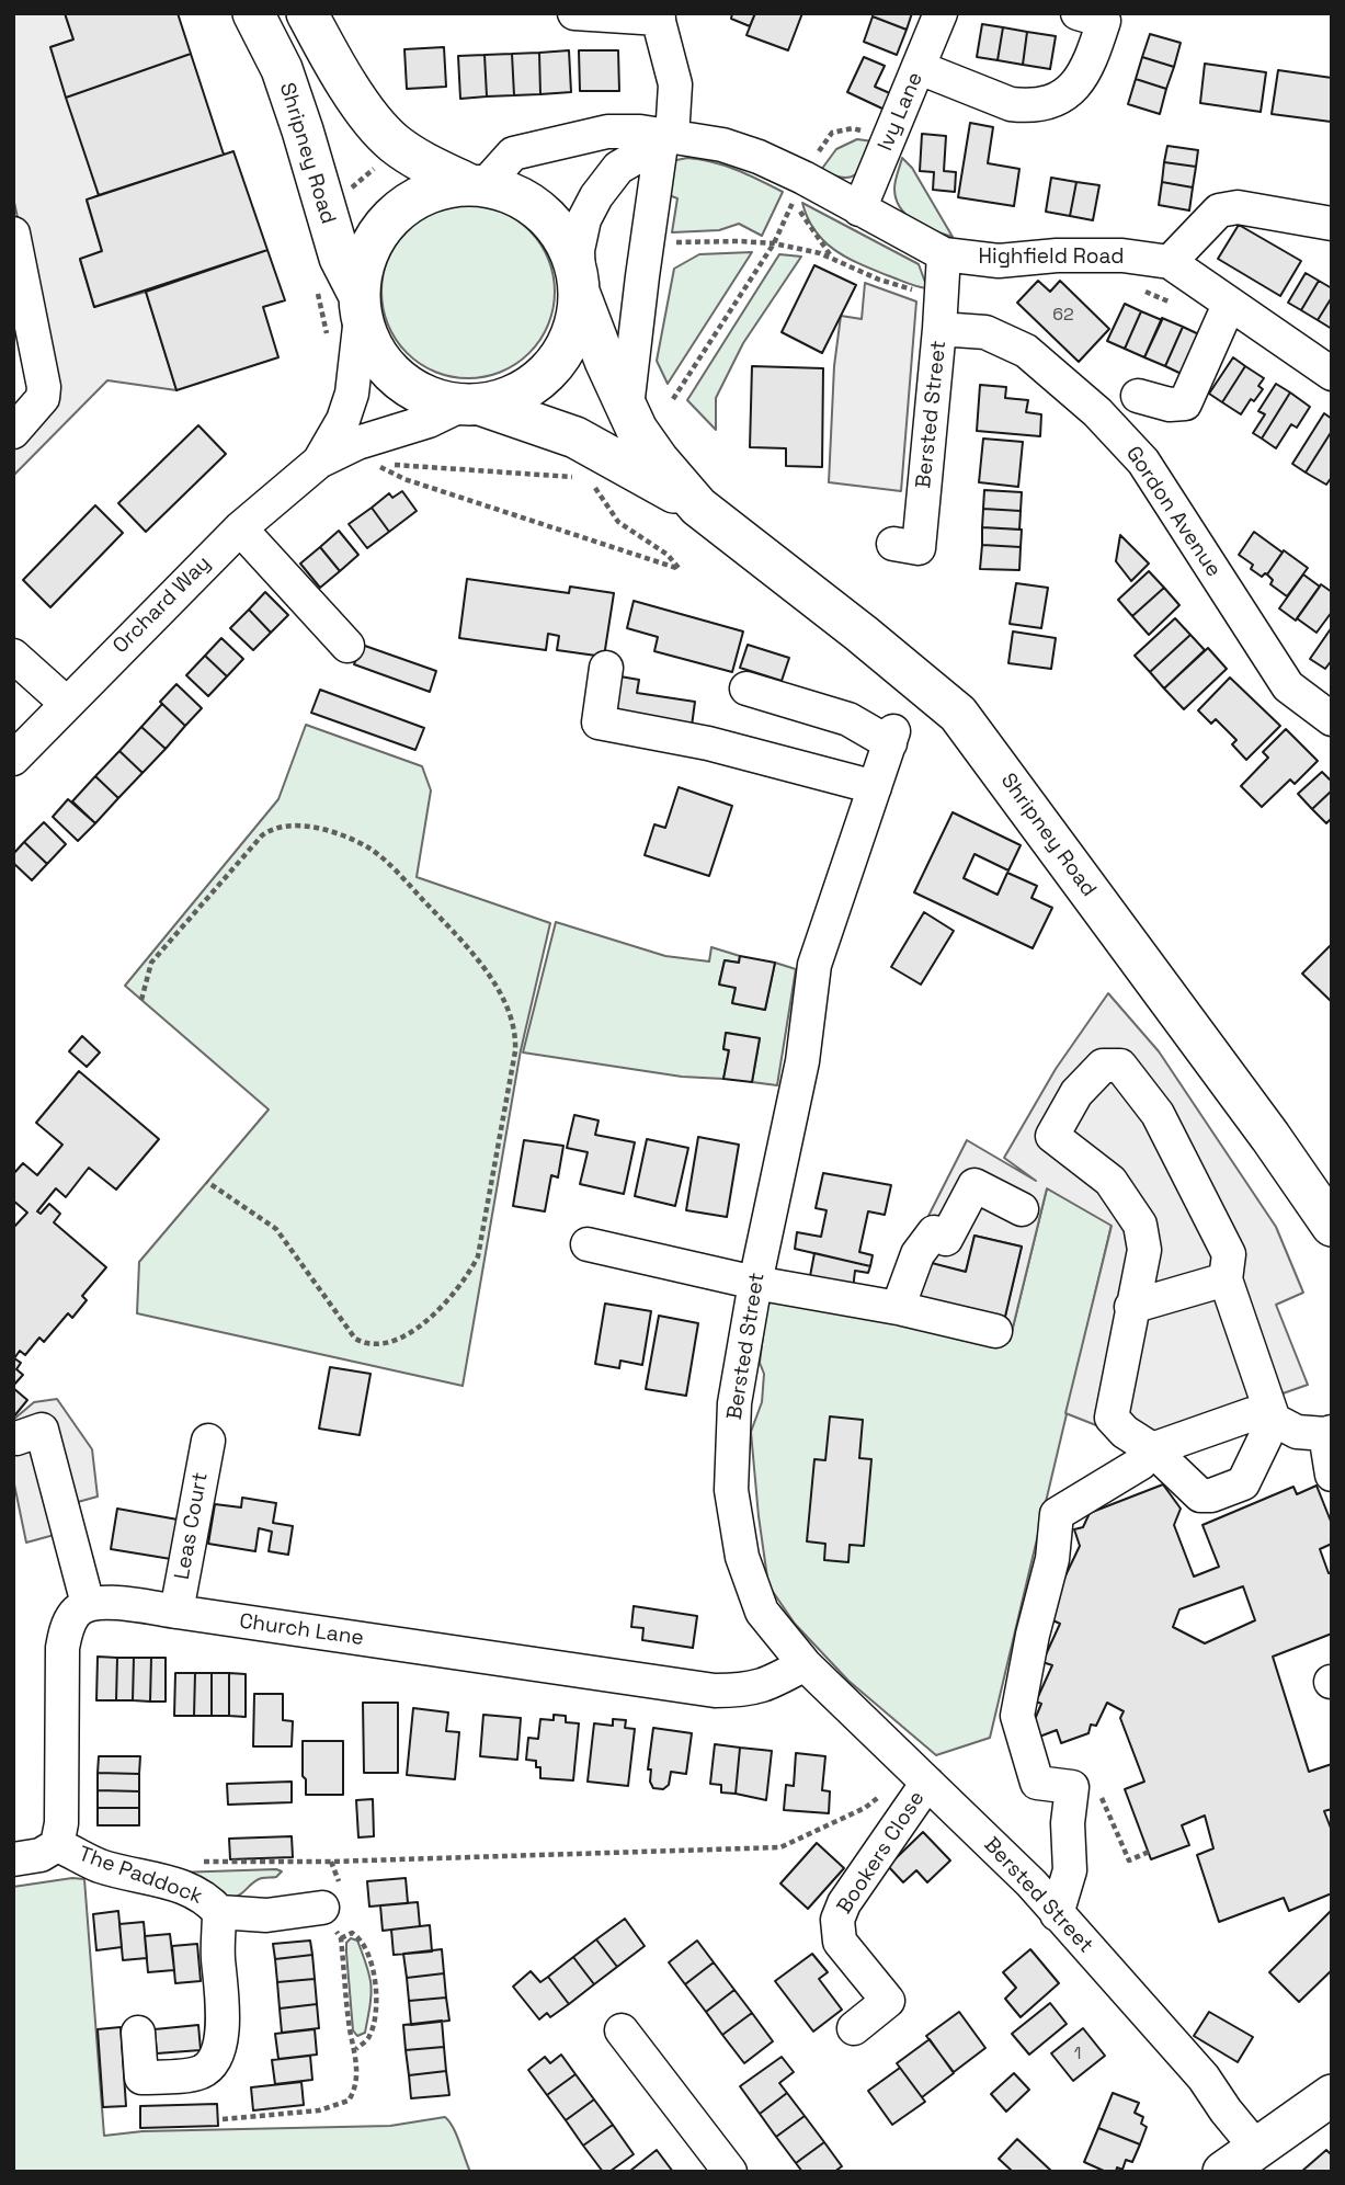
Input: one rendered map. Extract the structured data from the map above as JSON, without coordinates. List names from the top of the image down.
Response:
{
  "streets": {
    "main road": ["Shripney Road"],
    "street": [
      "Ivy Lane",
      "Highfield Road",
      "Bersted Street",
      "Gordon Avenue",
      "Orchard Way",
      "Leas Court",
      "Church Lane",
      "Bookers Close",
      "The Paddock"
    ]
  },
  "crossings": [
    ["Ivy Lane", "Highfield Road"],
    ["Shripney Road", "Highfield Road"],
    ["Highfield Road", "Bersted Street"],
    ["Bersted Street", "Gordon Avenue"],
    ["Bersted Street", "Church Lane"],
    ["Bersted Street", "Bookers Close"],
    ["Leas Court", "Church Lane"]
  ],
  "house_numbers": ["62", "1"]
}
